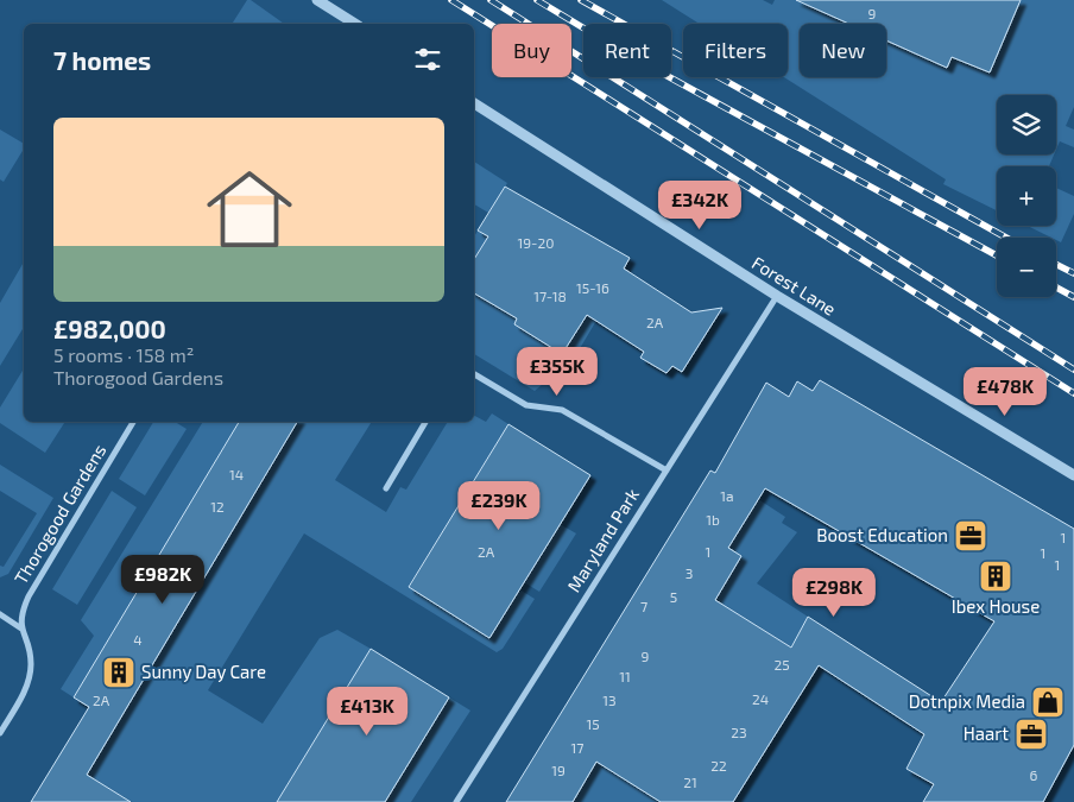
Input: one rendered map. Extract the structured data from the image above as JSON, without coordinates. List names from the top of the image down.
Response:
{
  "streets": {
    "street": ["Forest Lane", "Thorogood Gardens", "Maryland Park"]
  },
  "crossings": [
    ["Forest Lane", "Maryland Park"]
  ],
  "places": {
    "office": ["Boost Education", "Haart"],
    "building": ["Ibex House", "Sunny Day Care"],
    "shop": ["Dotnpix Media"]
  },
  "house_numbers": [
    "9",
    "19-20",
    "15-16",
    "17-18",
    "2A",
    "14",
    "1a",
    "12",
    "1b",
    "1",
    "2A",
    "1",
    "1",
    "1",
    "3",
    "5",
    "7",
    "4",
    "9",
    "25",
    "11",
    "24",
    "2A",
    "13",
    "15",
    "23",
    "17",
    "22",
    "19",
    "6",
    "21"
  ],
  "page": {
    "chip": [
      "Buy",
      "Rent",
      "Filters",
      "New"
    ],
    "heading": "7 homes",
    "map_buttons": ["+", "−"],
    "list": [
      {
        "name": "£982,000",
        "note": "5 rooms · 158 m² · Thorogood Gardens"
      }
    ],
    "price": [
      "£342K",
      "£355K",
      "£478K",
      "£239K",
      "£982K",
      "£298K",
      "£413K"
    ]
  }
}
